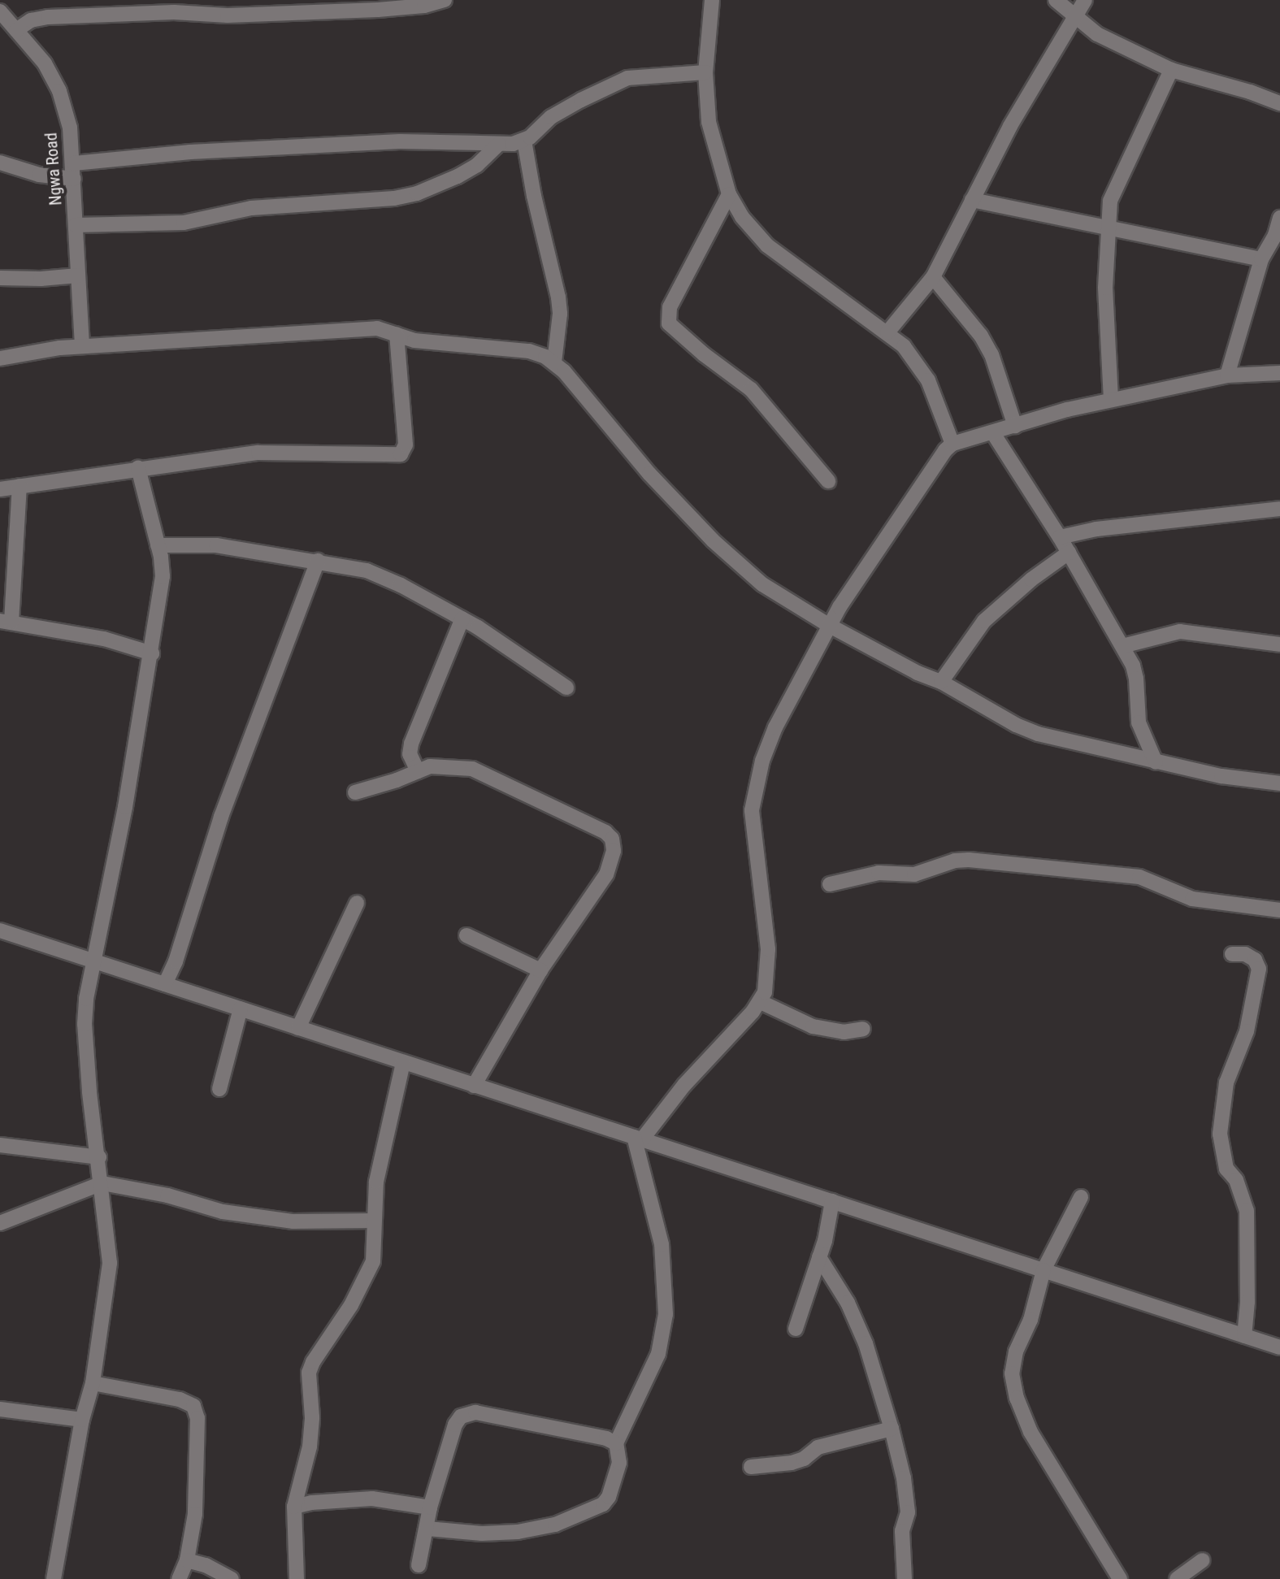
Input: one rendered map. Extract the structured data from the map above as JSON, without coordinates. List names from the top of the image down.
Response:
{
  "streets": {
    "street": ["Ngwa Road"]
  }
}
